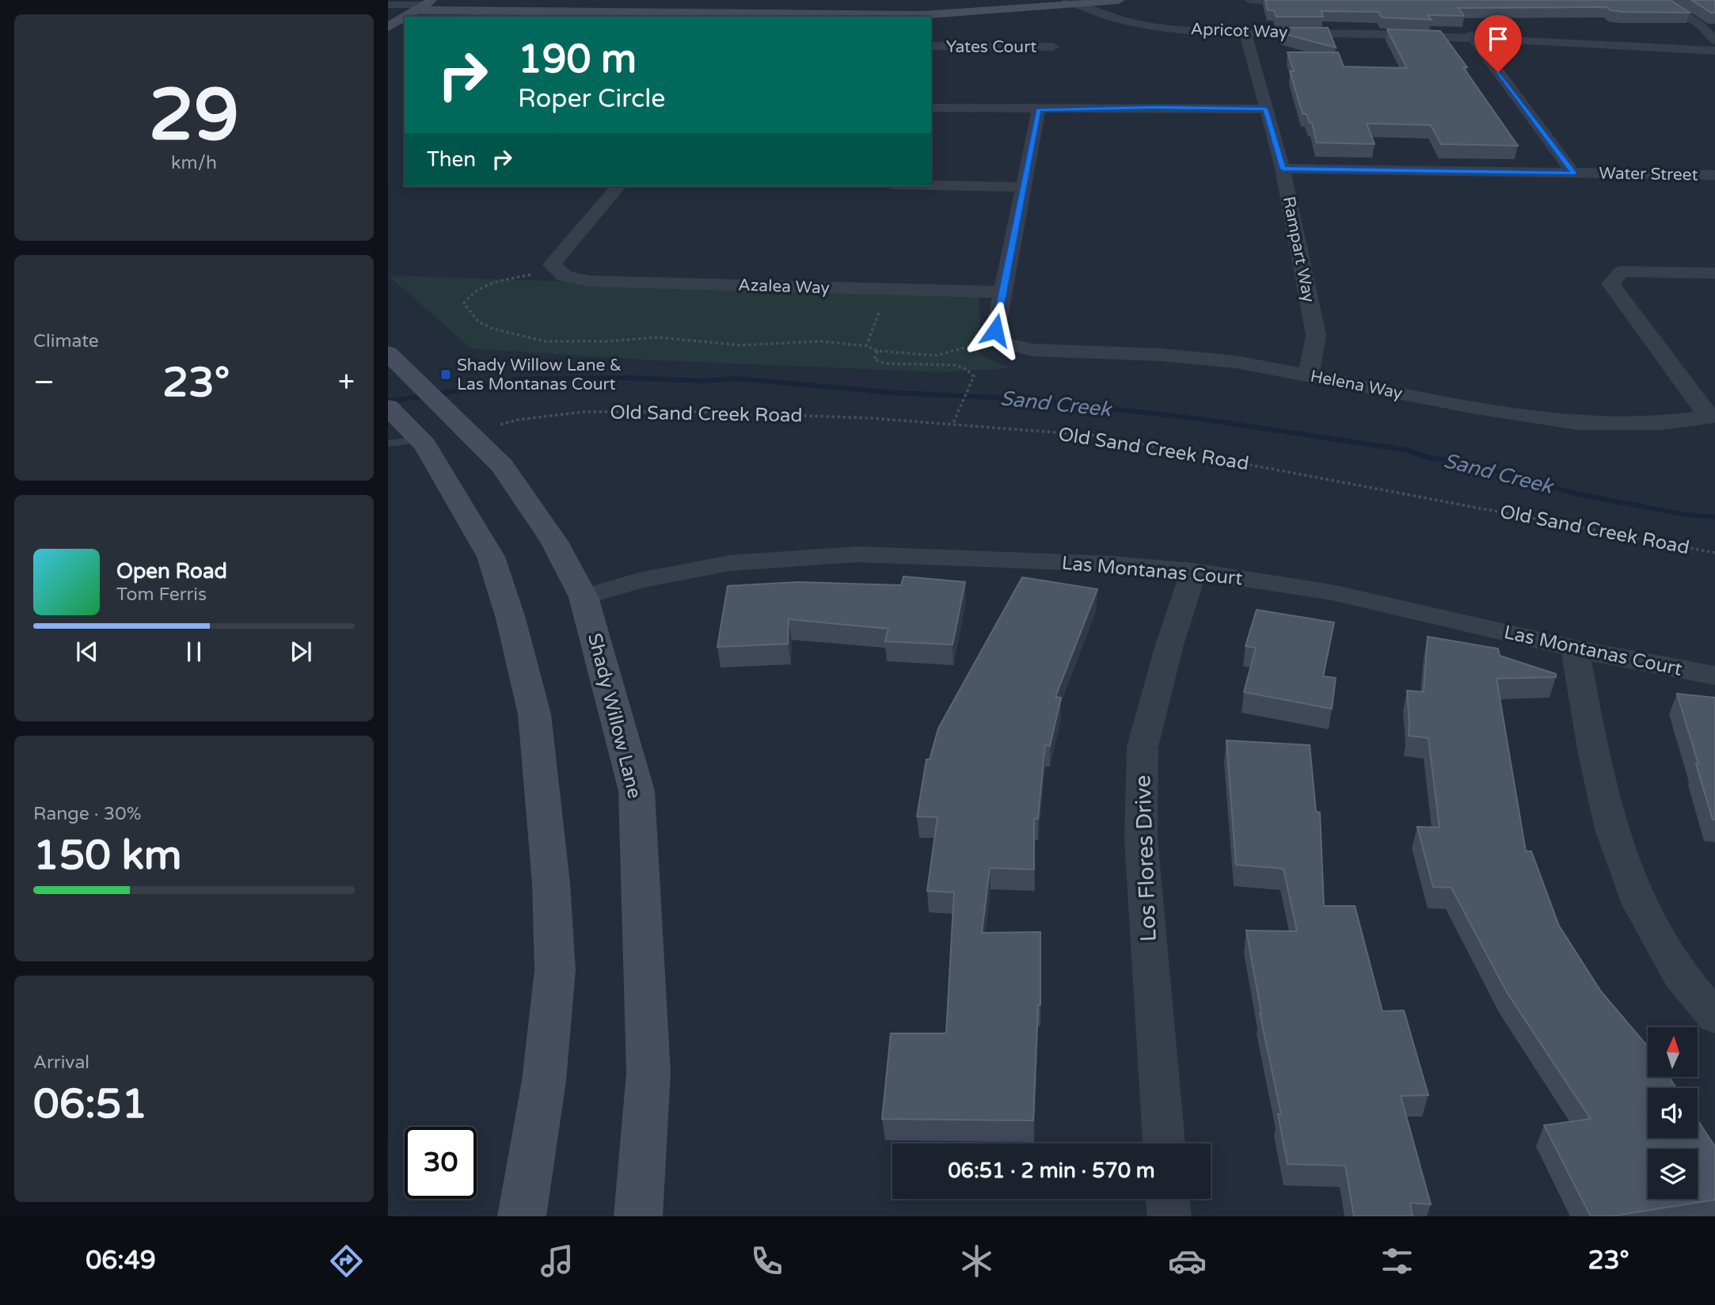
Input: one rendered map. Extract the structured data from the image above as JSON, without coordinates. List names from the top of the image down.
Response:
{
  "streets": {
    "street": [
      "Apricot Way",
      "Yates Court",
      "Water Street",
      "Rampart Way",
      "Azalea Way",
      "Helena Way",
      "Las Montanas Court",
      "Shady Willow Lane",
      "Los Flores Drive"
    ],
    "path": ["Old Sand Creek Road"]
  },
  "crossings": [
    ["Apricot Way", "Rampart Way"],
    ["Water Street", "Rampart Way"],
    ["Rampart Way", "Helena Way"],
    ["Las Montanas Court", "Shady Willow Lane"],
    ["Las Montanas Court", "Los Flores Drive"]
  ],
  "water": ["Sand Creek"],
  "places": {
    "transit": ["Shady Willow Lane & Las Montanas Court"]
  },
  "north": "top",
  "page": {
    "tile": [
      ["29", "km/h"],
      "Climate",
      ["Range · 30%", "150 km"],
      ["Arrival", "06:51"]
    ],
    "turn": ["190 m", "Roper Circle"],
    "then": "Then",
    "heat": ["−", "23°", "+"],
    "song": ["Open Road", "Tom Ferris"],
    "limit": "30",
    "trip": "06:51 · 2 min · 570 m",
    "tabs": ["06:49", "23°"]
  }
}
